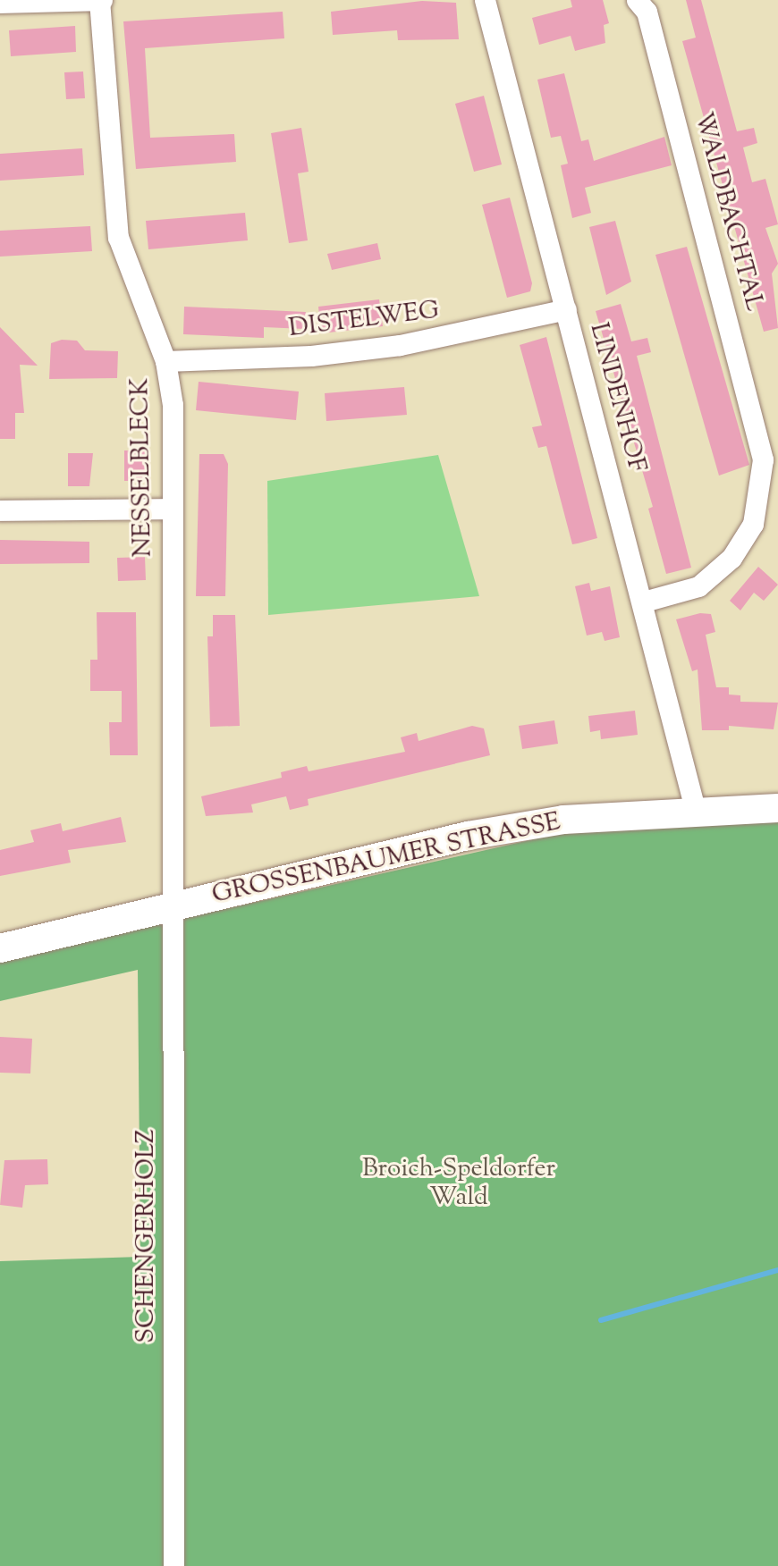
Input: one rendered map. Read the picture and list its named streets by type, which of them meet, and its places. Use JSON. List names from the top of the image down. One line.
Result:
{"streets":{"street":["WALDBACHTAL","DISTELWEG","LINDENHOF","NESSELBLECK","GROSSENBAUMER STRASSE","SCHENGERHOLZ"]},"crossings":[["WALDBACHTAL","LINDENHOF"],["DISTELWEG","LINDENHOF"],["DISTELWEG","NESSELBLECK"],["LINDENHOF","GROSSENBAUMER STRASSE"],["NESSELBLECK","GROSSENBAUMER STRASSE"],["NESSELBLECK","SCHENGERHOLZ"],["GROSSENBAUMER STRASSE","SCHENGERHOLZ"]],"parks":["Broich-Speldorfer Wald"]}
